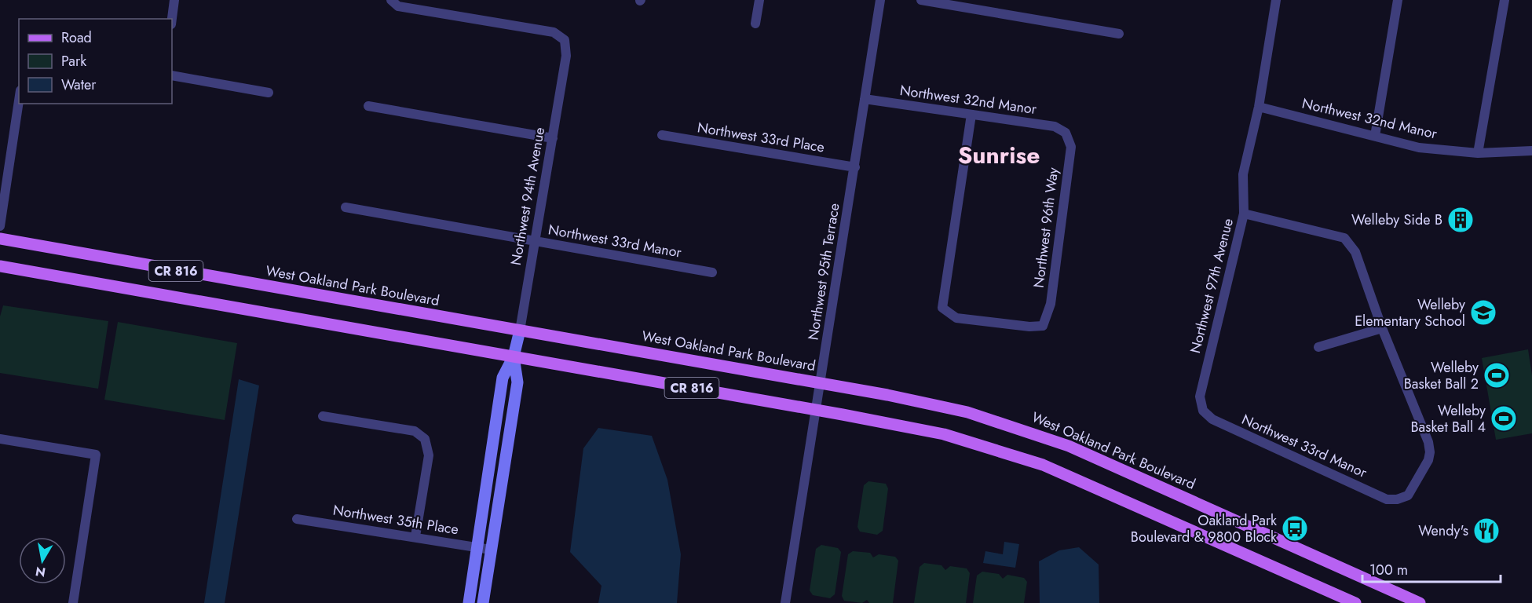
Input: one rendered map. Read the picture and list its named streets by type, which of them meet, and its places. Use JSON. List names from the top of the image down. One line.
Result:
{"streets":{"main road":["CR 816","West Oakland Park Boulevard"],"street":["Northwest 32nd Manor","Northwest 33rd Place","Northwest 94th Avenue","Northwest 96th Way","Northwest 33rd Manor","Northwest 95th Terrace","Northwest 97th Avenue","Northwest 35th Place"]},"crossings":[["Northwest 32nd Manor","Northwest 96th Way"],["Northwest 32nd Manor","Northwest 95th Terrace"],["Northwest 32nd Manor","Northwest 97th Avenue"],["Northwest 33rd Place","Northwest 95th Terrace"],["Northwest 94th Avenue","Northwest 33rd Manor"],["Northwest 94th Avenue","CR 816"],["Northwest 94th Avenue","West Oakland Park Boulevard"],["Northwest 94th Avenue","Northwest 35th Place"],["Northwest 33rd Manor","Northwest 97th Avenue"],["CR 816","Northwest 95th Terrace"],["Northwest 95th Terrace","West Oakland Park Boulevard"]],"districts":["Sunrise"],"places":{"building":["Welleby Side B"],"school or university":["Welleby Elementary School"],"sports":["Welleby Basket Ball 2","Welleby Basket Ball 4"],"bus stop":["Oakland Park Boulevard & 9800 Block"],"restaurant":["Wendy's"]},"legend":["Road","Park","Water"],"scale_bar":"100 m","north":"bottom"}
